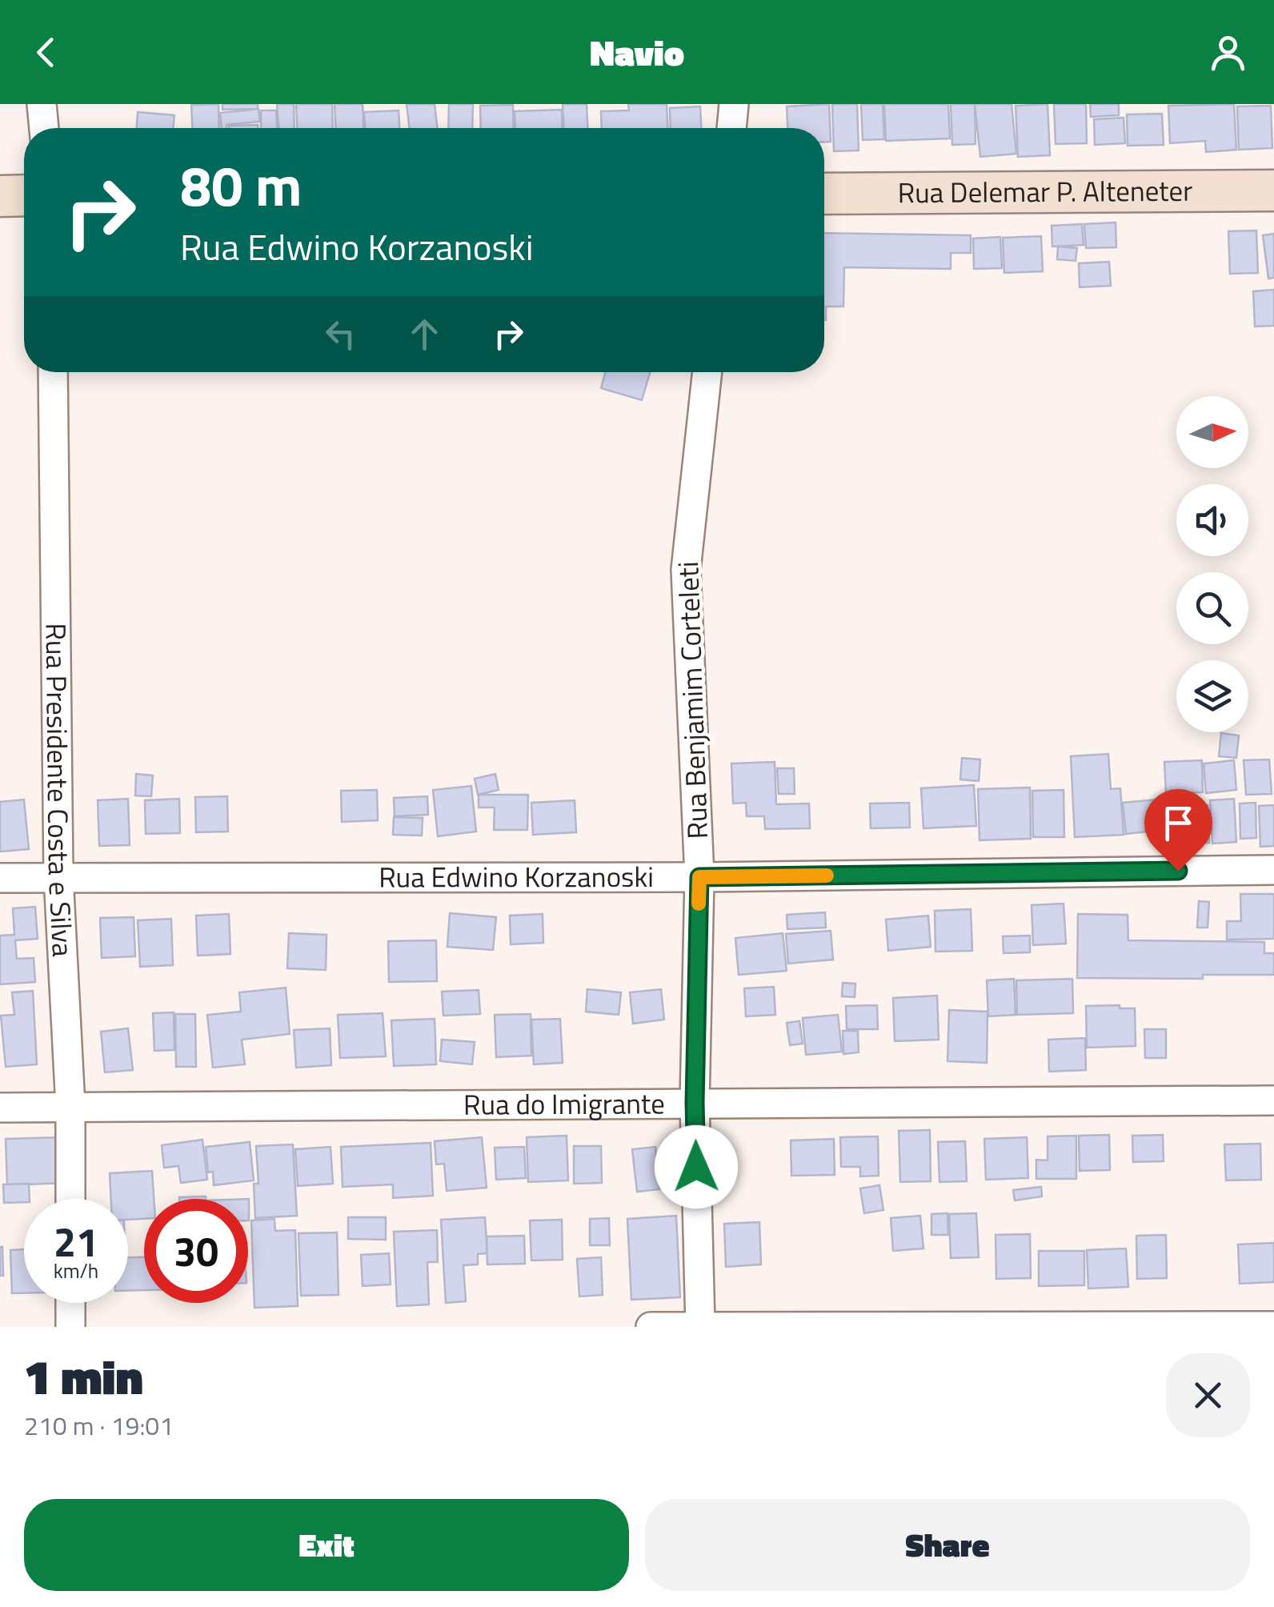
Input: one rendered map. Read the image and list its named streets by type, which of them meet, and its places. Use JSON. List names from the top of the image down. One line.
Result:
{"streets":{"street":["Rua Delemar P. Alteneter","Rua Benjamim Corteleti","Rua Presidente Costa e Silva","Rua Edwino Korzanoski","Rua do Imigrante"]},"crossings":[["Rua Benjamim Corteleti","Rua Edwino Korzanoski"],["Rua Benjamim Corteleti","Rua do Imigrante"],["Rua Presidente Costa e Silva","Rua Edwino Korzanoski"],["Rua Presidente Costa e Silva","Rua do Imigrante"]],"north":"right","page":{"header":"Navio","turn":["80 m","Rua Edwino Korzanoski"],"speed":"21 km/h","limit":"30","heading":["1 min","210 m · 19:01"],"buttons":["Exit","Share"]}}
